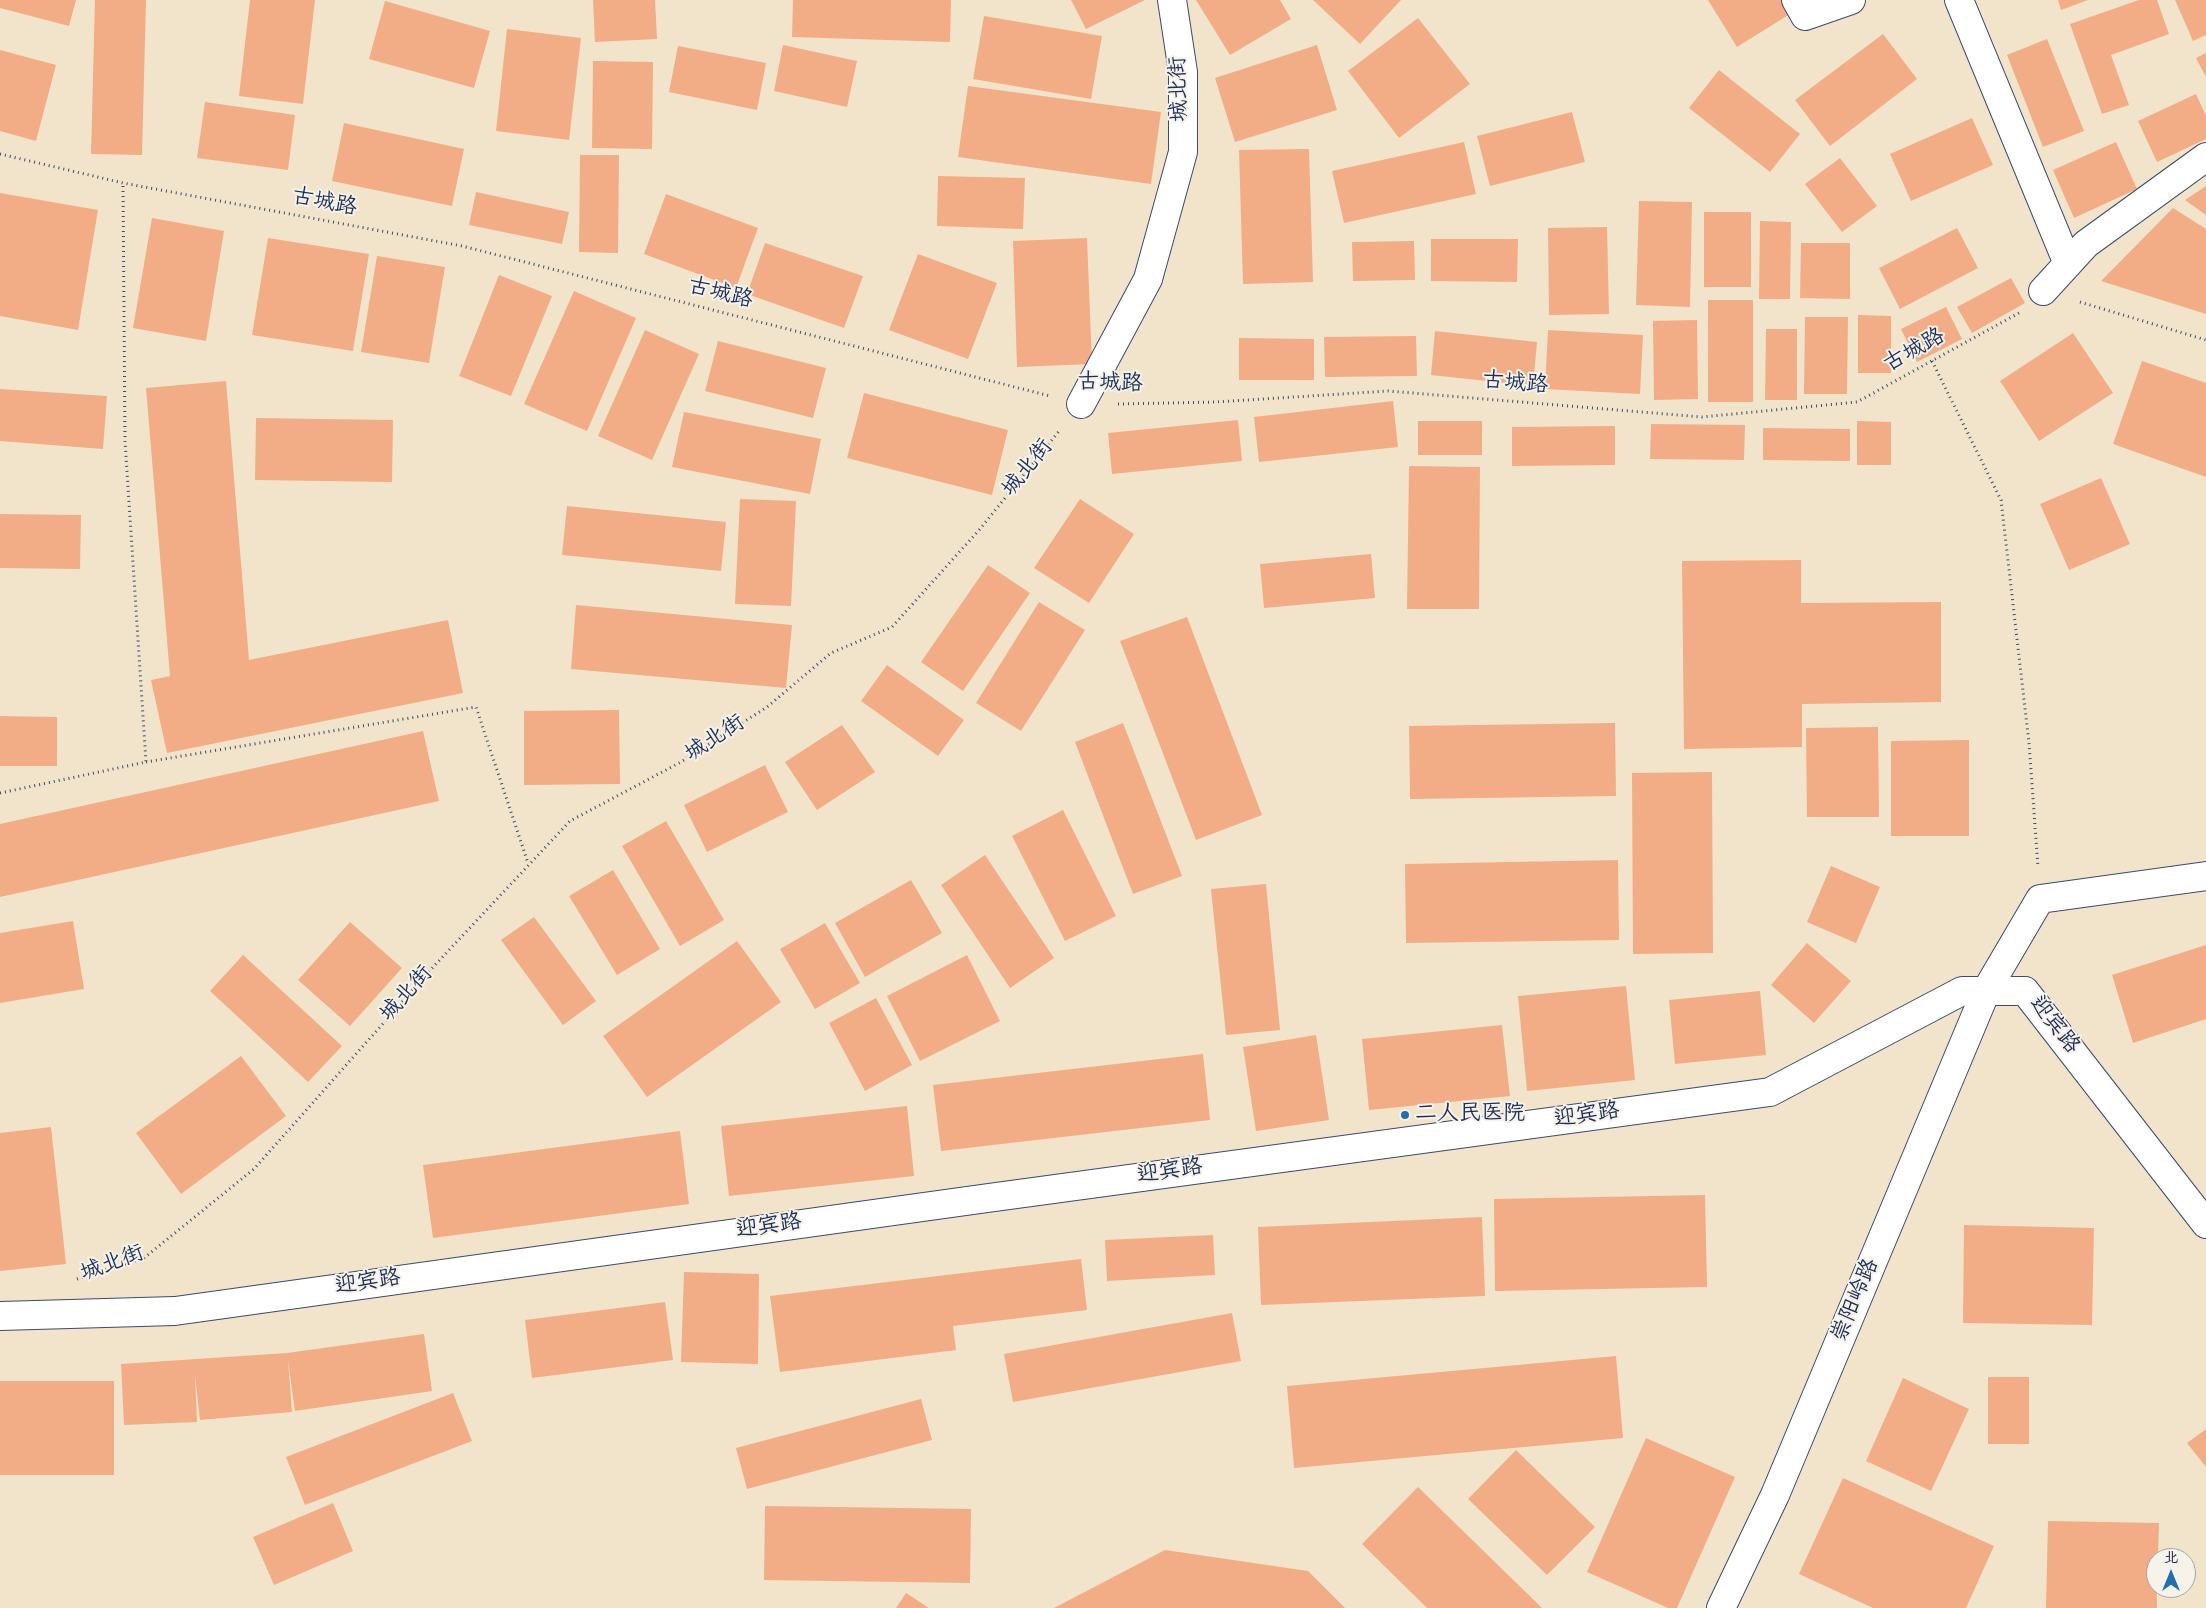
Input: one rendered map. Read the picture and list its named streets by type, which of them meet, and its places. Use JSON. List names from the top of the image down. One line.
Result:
{"streets":{"street":["城北街","迎宾路","崇阳岭路"],"path":["古城路"]},"crossings":[["城北街","古城路"],["迎宾路","崇阳岭路"]],"places":["二人民医院"],"north":"top"}
